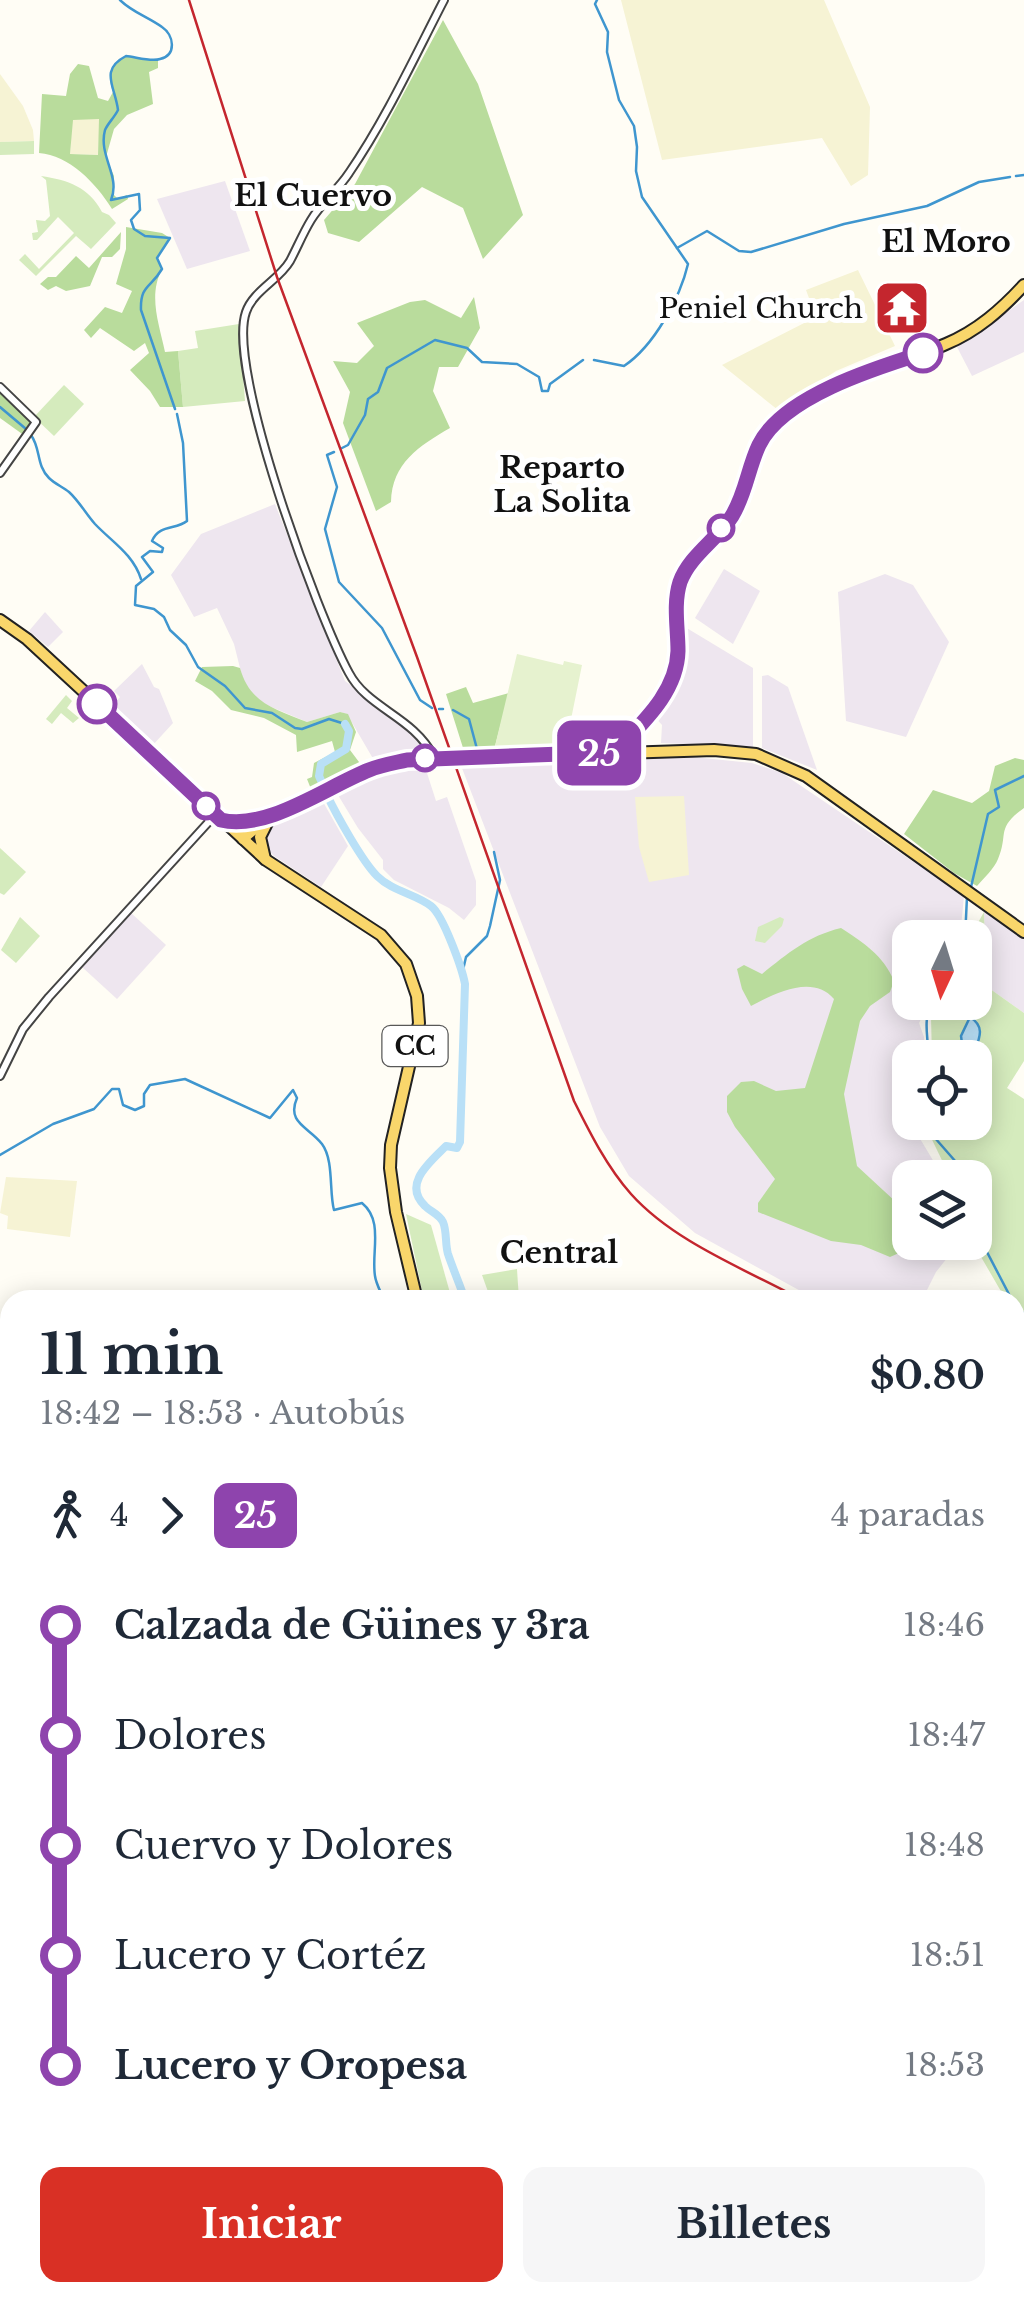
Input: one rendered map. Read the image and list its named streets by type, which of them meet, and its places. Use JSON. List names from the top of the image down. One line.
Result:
{"streets":{"main road":["CC"]},"districts":["El Cuervo","El Moro","Reparto La Solita","Central"],"places":{"temple":["Peniel Church"]},"lines":["bus line 25"],"north":"bottom","page":{"on_map":"25","heading":["11 min","18:42 – 18:53 · Autobús","$0.80"],"legs":["4","25","4 paradas"],"list":[{"name":"Calzada de Güines y 3ra","value":"18:46"},{"name":"Dolores","value":"18:47"},{"name":"Cuervo y Dolores","value":"18:48"},{"name":"Lucero y Cortéz","value":"18:51"},{"name":"Lucero y Oropesa","value":"18:53"}],"buttons":["Iniciar","Billetes"]}}
